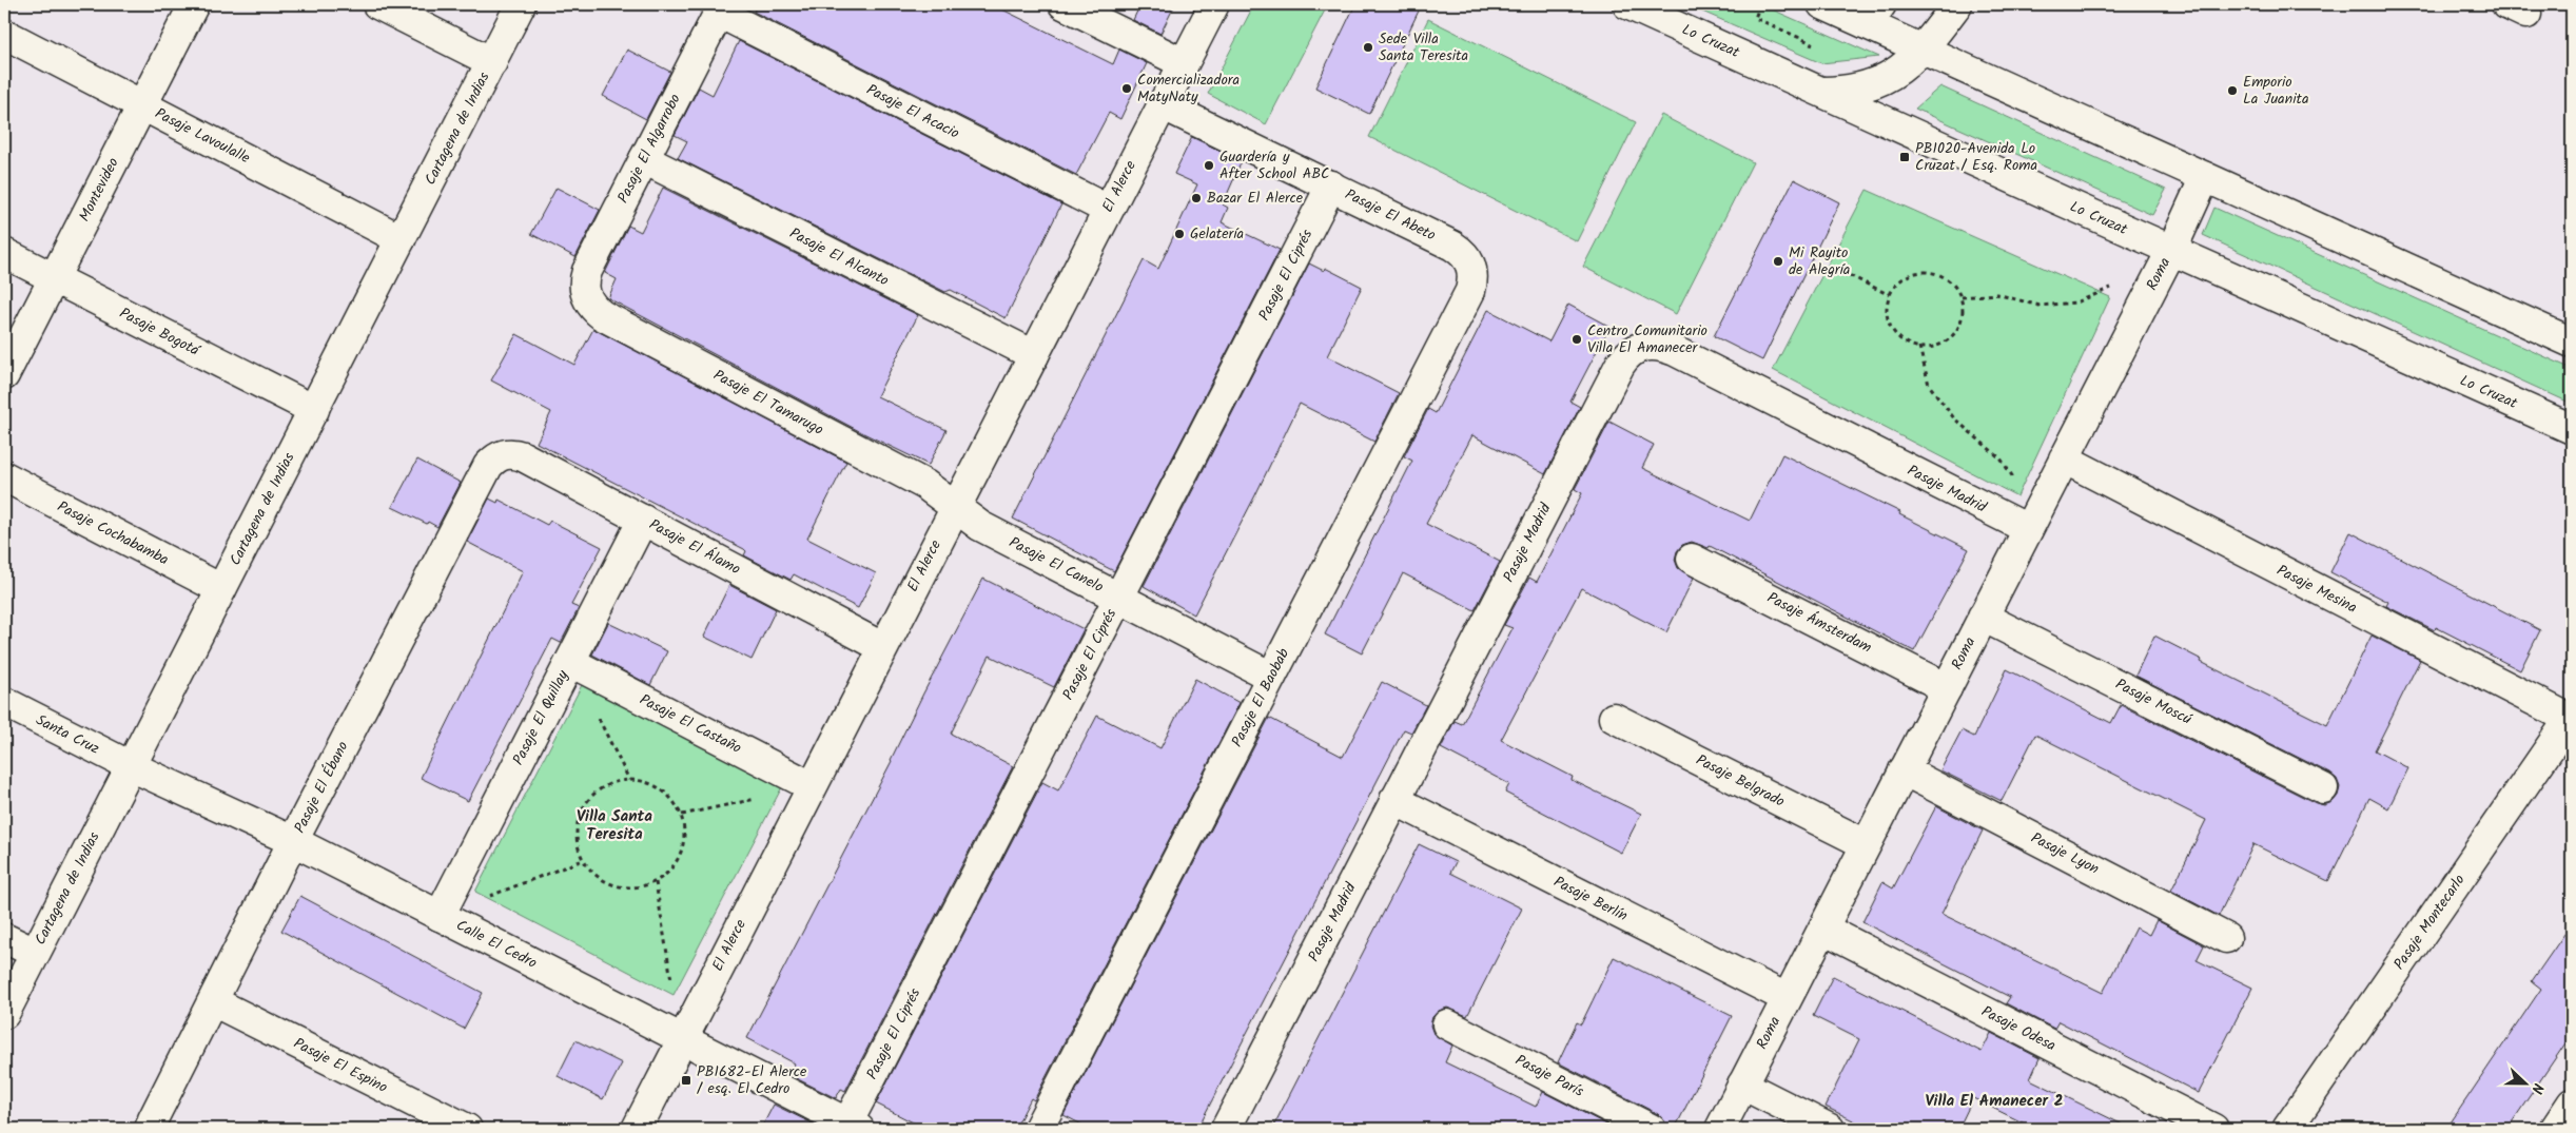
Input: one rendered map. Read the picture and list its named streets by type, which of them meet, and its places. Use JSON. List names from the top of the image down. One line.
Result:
{"streets":{"street":["Lo Cruzat","Pasaje El Acacio","Cartagena de Indias","Pasaje Lavoulalle","Pasaje El Algarrobo","El Alerce","Montevideo","Pasaje El Abeto","Pasaje El Alcanto","Roma","Pasaje El Ciprés","Pasaje Bogotá","Pasaje El Tamarugo","Pasaje Madrid","Pasaje Cochabamba","Pasaje El Álamo","Pasaje El Canelo","Pasaje Mesina","Pasaje Ámsterdam","Pasaje El Baobab","Pasaje Moscú","Pasaje El Quillay","Pasaje El Castaño","Santa Cruz","Pasaje Belgrado","Pasaje El Ébano","Pasaje Lyon","Pasaje Berlín","Pasaje Montecarlo","Calle El Cedro","Pasaje Odesa","Pasaje El Espino","Pasaje París"]},"crossings":[["Lo Cruzat","Roma"],["Pasaje El Acacio","Pasaje El Algarrobo"],["Pasaje El Acacio","El Alerce"],["Cartagena de Indias","Pasaje Lavoulalle"],["Cartagena de Indias","Pasaje Bogotá"],["Cartagena de Indias","Pasaje Cochabamba"],["Cartagena de Indias","Santa Cruz"],["Cartagena de Indias","Calle El Cedro"],["Pasaje Lavoulalle","Montevideo"],["Pasaje El Algarrobo","Pasaje El Alcanto"],["Pasaje El Algarrobo","Pasaje El Tamarugo"],["El Alerce","Pasaje El Abeto"],["El Alerce","Pasaje El Alcanto"],["El Alerce","Pasaje El Tamarugo"],["El Alerce","Pasaje El Álamo"],["El Alerce","Pasaje El Canelo"],["El Alerce","Pasaje El Castaño"],["El Alerce","Calle El Cedro"],["Montevideo","Pasaje Bogotá"],["Pasaje El Abeto","Pasaje El Ciprés"],["Pasaje El Abeto","Pasaje El Baobab"],["Roma","Pasaje Madrid"],["Roma","Pasaje Mesina"],["Roma","Pasaje Ámsterdam"],["Roma","Pasaje Moscú"],["Roma","Pasaje Belgrado"],["Roma","Pasaje Lyon"],["Roma","Pasaje Berlín"],["Roma","Pasaje Odesa"],["Pasaje El Ciprés","Pasaje El Canelo"],["Pasaje El Ciprés","Calle El Cedro"],["Pasaje El Tamarugo","Pasaje El Canelo"],["Pasaje Madrid","Pasaje Berlín"],["Pasaje El Álamo","Pasaje El Quillay"],["Pasaje El Álamo","Pasaje El Ébano"],["Pasaje El Canelo","Pasaje El Baobab"],["Pasaje Mesina","Pasaje Montecarlo"],["Pasaje El Quillay","Pasaje El Castaño"],["Pasaje El Quillay","Calle El Cedro"],["Santa Cruz","Calle El Cedro"],["Pasaje El Ébano","Calle El Cedro"],["Pasaje El Ébano","Pasaje El Espino"]],"districts":["Villa Santa Teresita","Villa El Amanecer 2"],"places":{"other":["Sede Villa Santa Teresita","Comercializadora MatyNaty","Emporio La Juanita","Guardería y After School ABC","Bazar El Alerce","Gelatería","Mi Rayito de Alegría","Centro Comunitario Villa El Amanecer"],"transit":["PB1020-Avenida Lo Cruzat / Esq. Roma","PB1682-El Alerce / esq. El Cedro"]},"north":"right"}
